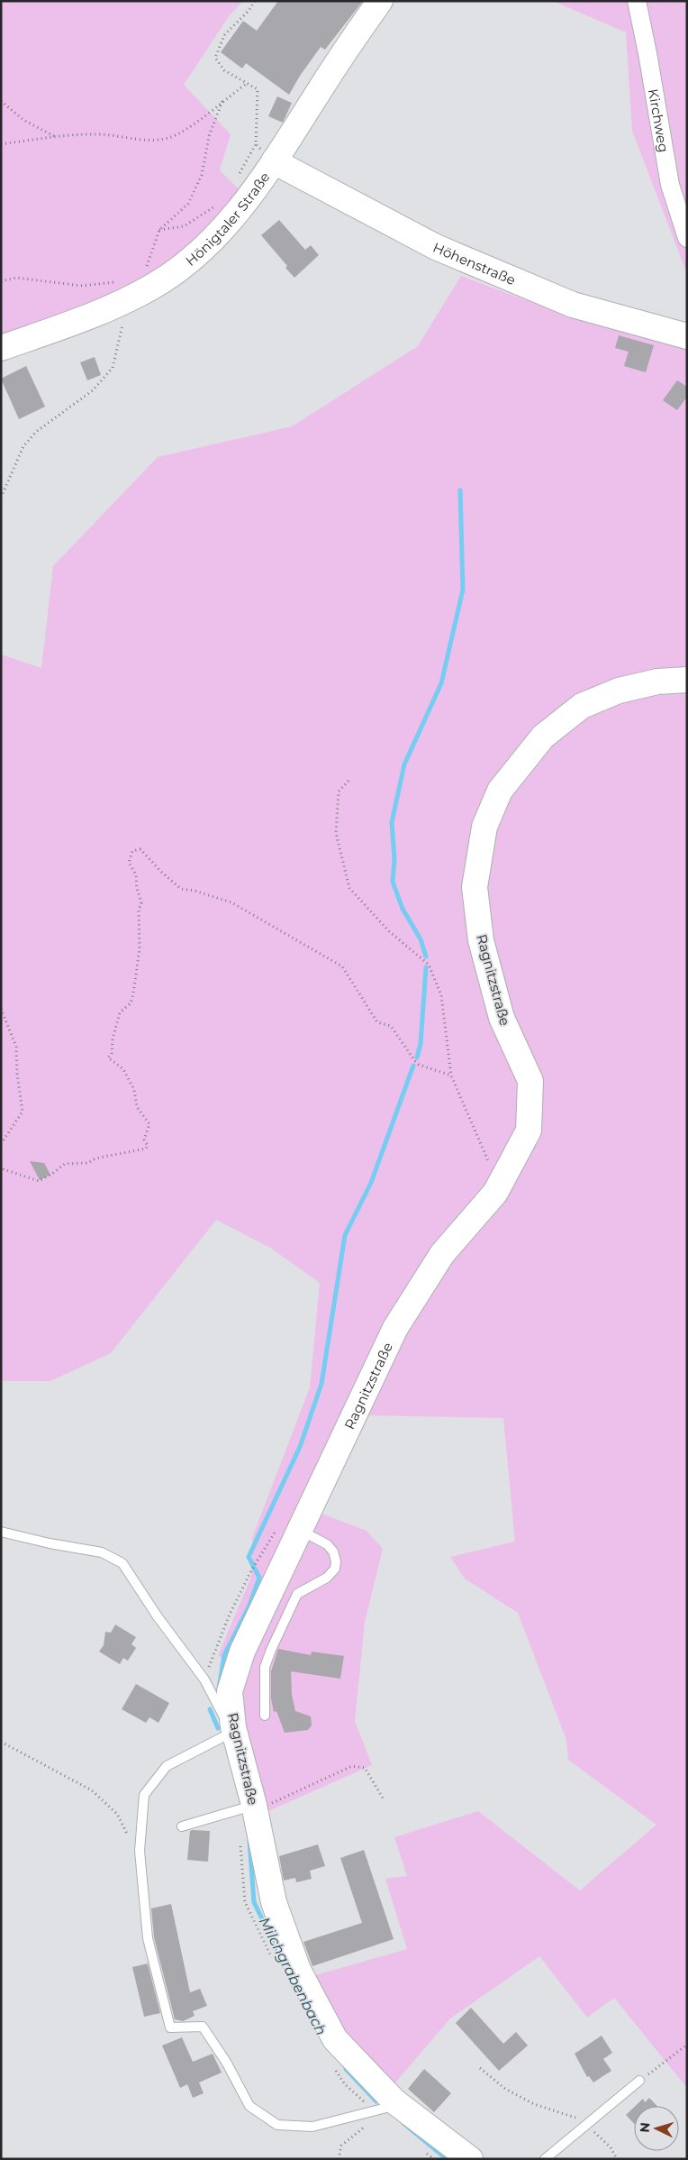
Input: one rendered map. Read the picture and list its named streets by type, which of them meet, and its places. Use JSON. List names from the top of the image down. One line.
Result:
{"streets":{"main road":["Hönigtaler Straße","Höhenstraße","Ragnitzstraße"],"street":["Kirchweg"]},"crossings":[["Hönigtaler Straße","Höhenstraße"]],"water":["Milchgrabenbach"],"north":"left"}
